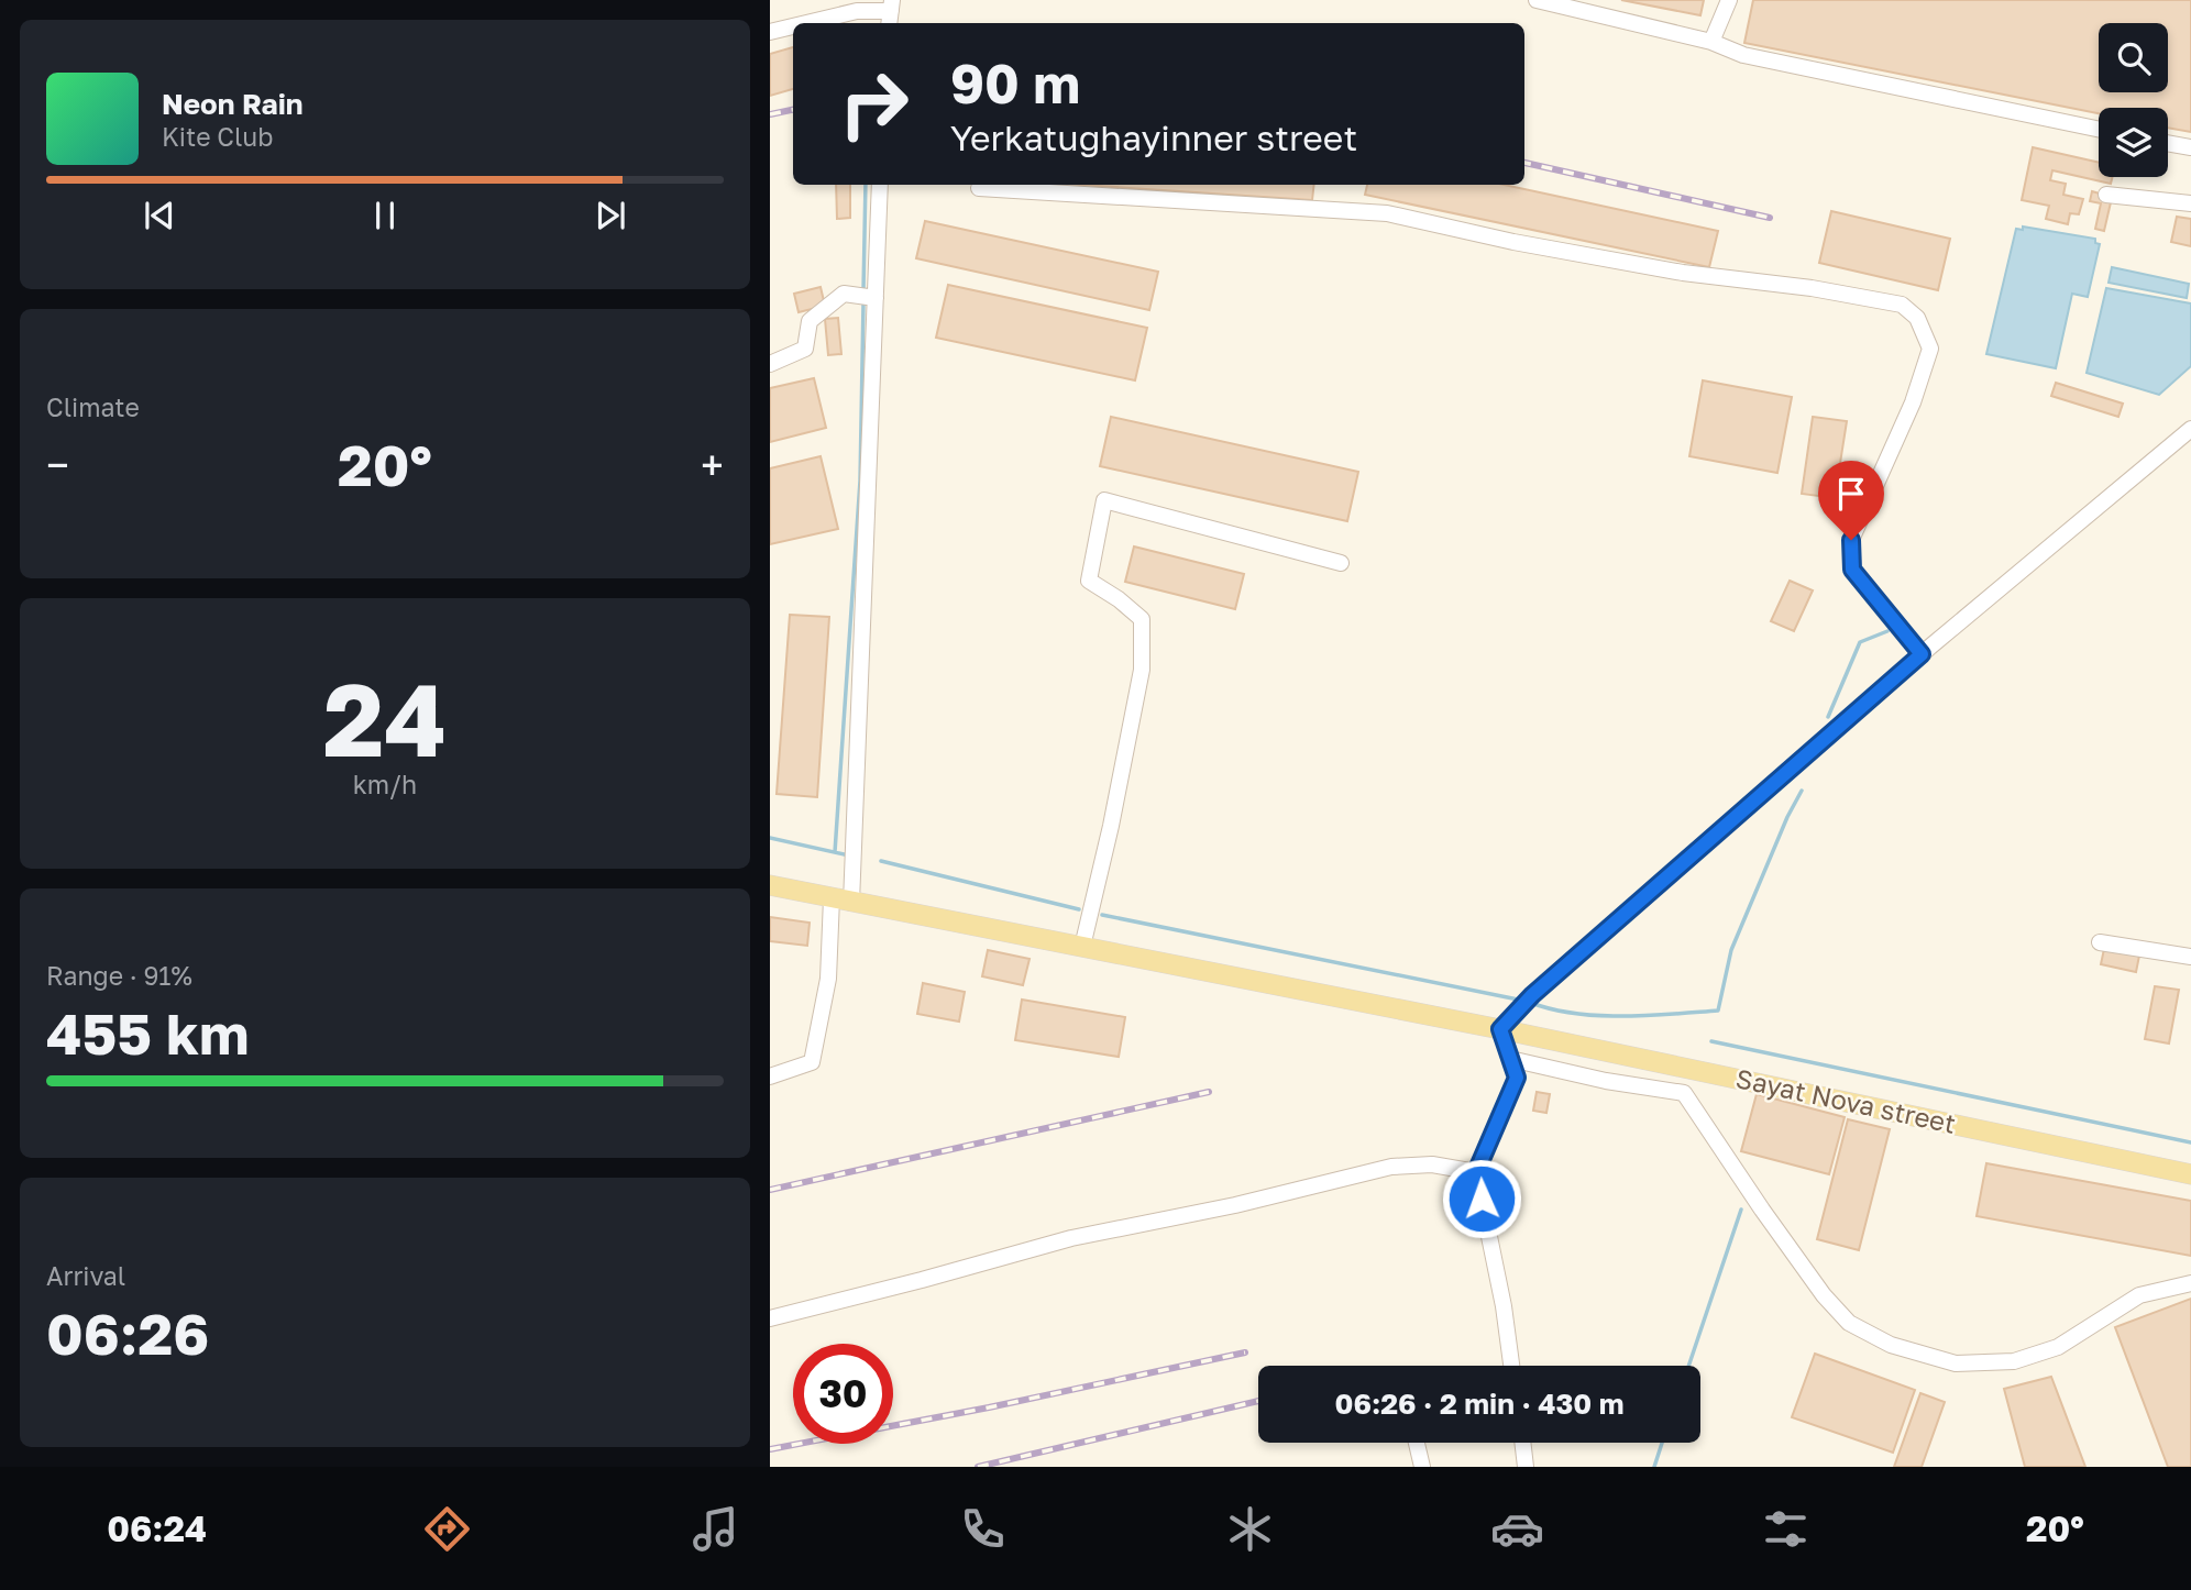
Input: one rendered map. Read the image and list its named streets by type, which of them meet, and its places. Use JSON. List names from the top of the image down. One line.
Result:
{"streets":{"main road":["Sayat Nova street"]},"page":{"turn":["90 m","Yerkatughayinner street"],"song":["Neon Rain","Kite Club"],"tile":["Climate",["24","km/h"],["Range · 91%","455 km"],["Arrival","06:26"]],"heat":["−","20°","+"],"limit":"30","trip":"06:26 · 2 min · 430 m","tabs":["06:24","20°"]}}
